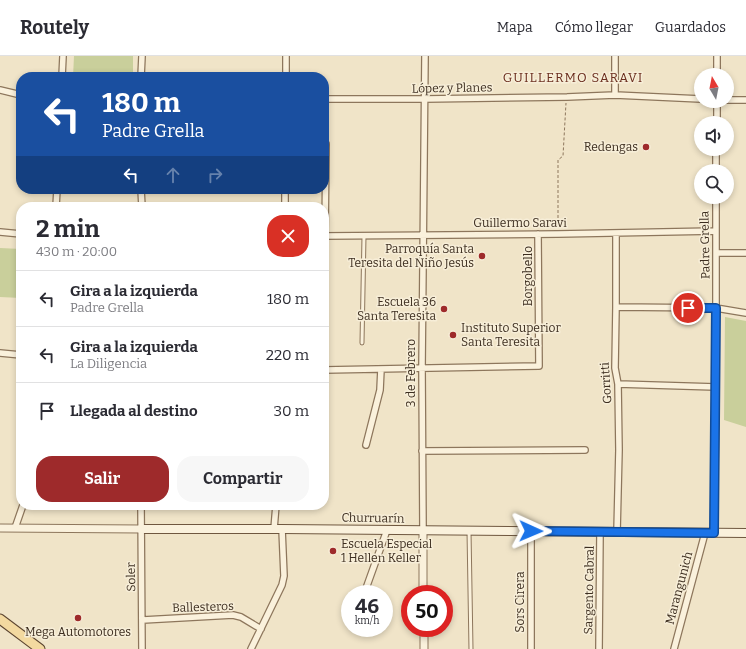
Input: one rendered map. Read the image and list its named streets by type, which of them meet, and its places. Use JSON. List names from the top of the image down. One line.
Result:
{"streets":{"main road":["Churruarín"],"street":["López y Planes","Guillermo Saravi","Padre Grella","Borgobello","3 de Febrero","Gorritti","Soler","Marangunich","Sargento Cabral","Sors Cirera","Ballesteros"]},"crossings":[["López y Planes","3 de Febrero"],["Guillermo Saravi","Padre Grella"],["Guillermo Saravi","Borgobello"],["Guillermo Saravi","3 de Febrero"],["Guillermo Saravi","Gorritti"],["Padre Grella","Churruarín"],["Borgobello","3 de Febrero"],["3 de Febrero","Churruarín"],["Gorritti","Churruarín"],["Churruarín","Soler"],["Churruarín","Marangunich"],["Churruarín","Sargento Cabral"],["Churruarín","Sors Cirera"],["Soler","Ballesteros"]],"districts":["GUILLERMO SARAVI"],"places":["Redengas","Parroquía Santa Teresita del Niño Jesús","Escuela 36 Santa Teresita","Instituto Superior Santa Teresita","Escuela Especial 1 Hellen Keller","Mega Automotores"],"north":"top","page":{"header":"Routely","nav":["Mapa","Cómo llegar","Guardados"],"turn":["180 m","Padre Grella"],"heading":["2 min","430 m · 20:00"],"list":[{"name":"Gira a la izquierda","note":"Padre Grella","value":"180 m"},{"name":"Gira a la izquierda","note":"La Diligencia","value":"220 m"},{"name":"Llegada al destino","value":"30 m"}],"buttons":["Salir","Compartir"],"speed":"46 km/h","limit":"50"}}
